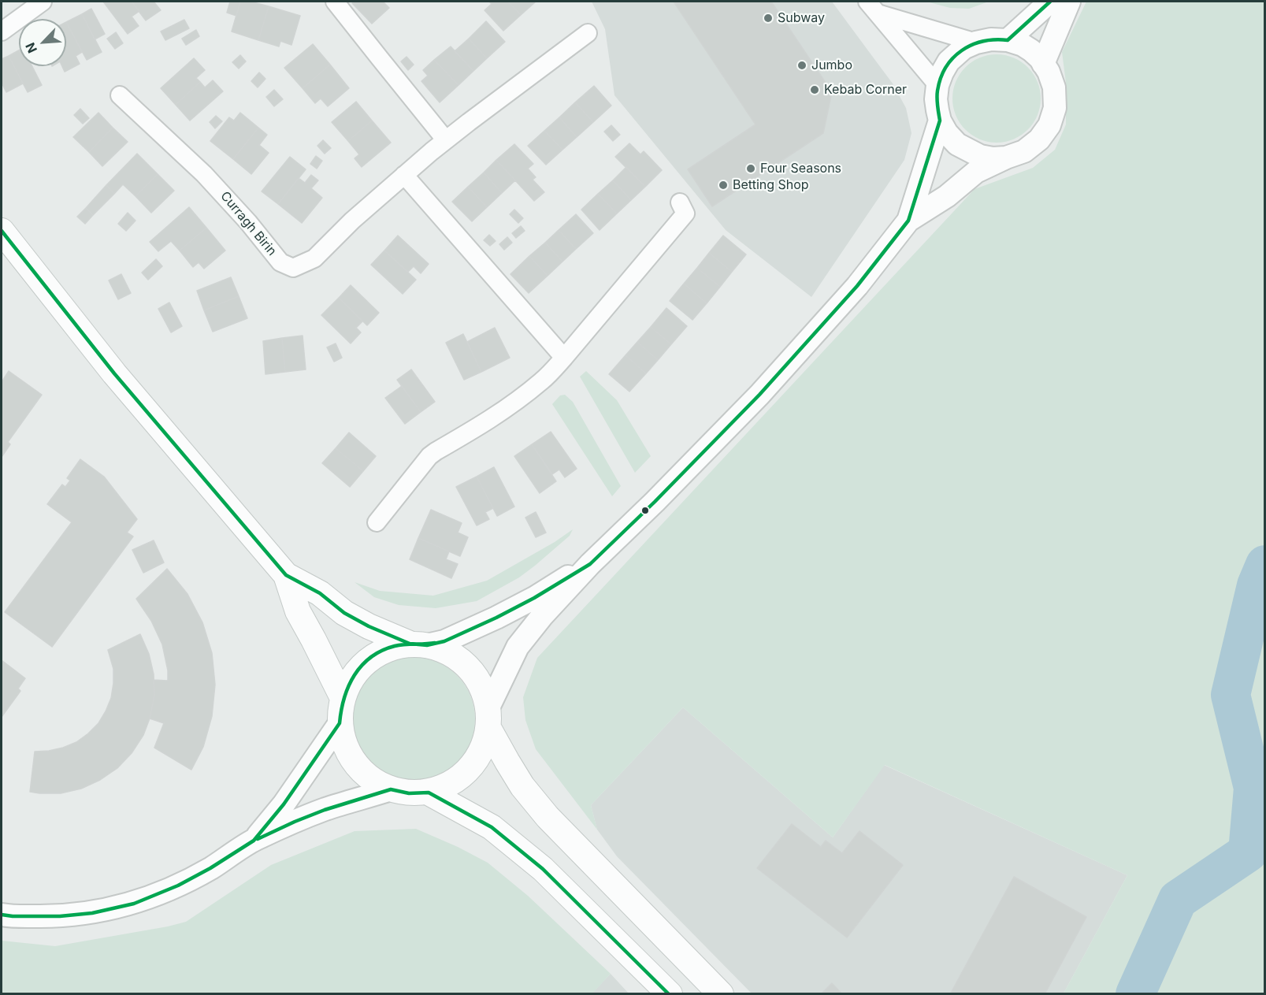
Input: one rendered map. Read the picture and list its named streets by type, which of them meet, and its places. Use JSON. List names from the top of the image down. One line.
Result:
{"streets":{"street":["Curragh Birin"]},"places":["Subway","Jumbo","Kebab Corner","Four Seasons","Betting Shop"],"north":"bottom left"}
